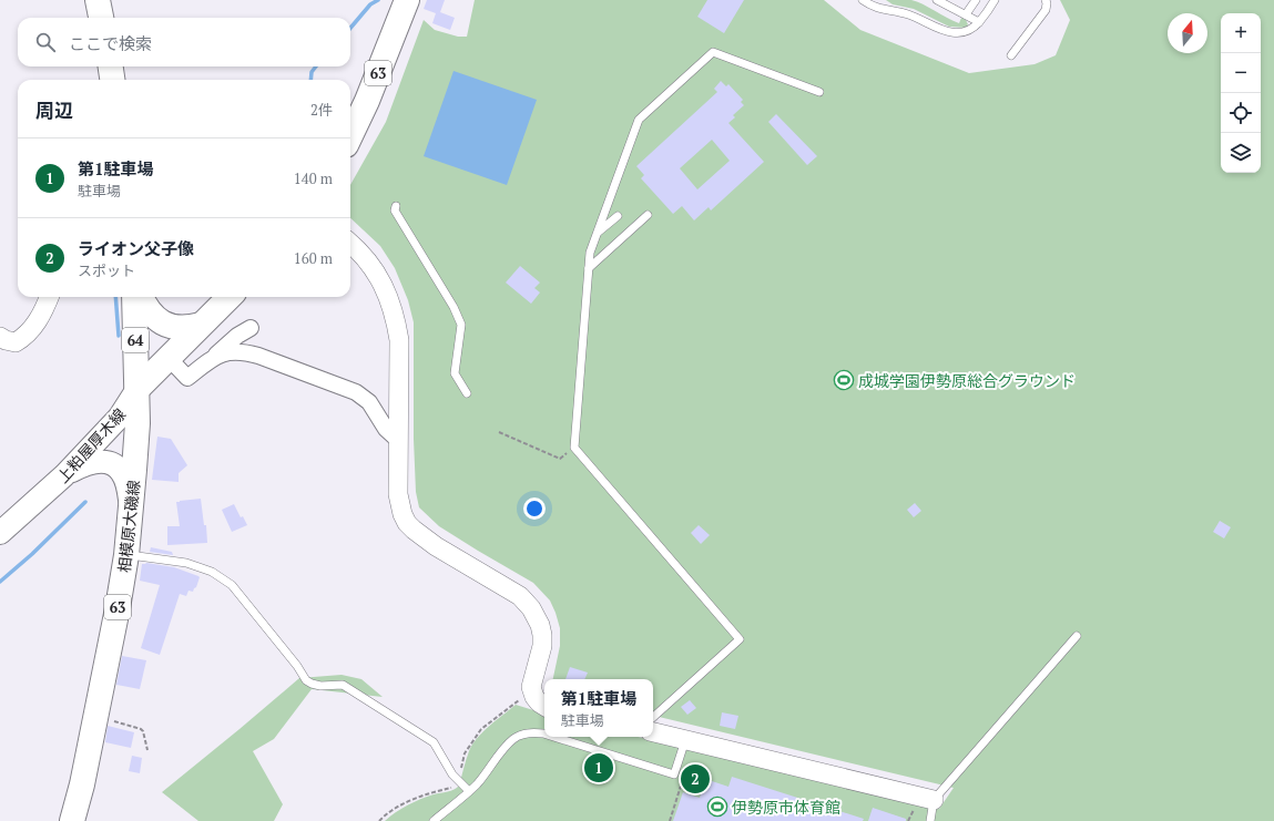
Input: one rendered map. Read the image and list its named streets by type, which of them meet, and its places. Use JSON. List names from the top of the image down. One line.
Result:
{"streets":{"main road":["63","64","上粕屋厚木線","相模原大磯線"]},"crossings":[["64","上粕屋厚木線"],["64","相模原大磯線"],["上粕屋厚木線","相模原大磯線"]],"places":{"sports":["成城学園伊勢原総合グラウンド","伊勢原市体育館"]},"north":"top","page":{"map_buttons":["+","−"],"search":"ここで検索","heading":["周辺","2件"],"list":[{"mark":"1","name":"第1駐車場","note":"駐車場","value":"140 m"},{"mark":"2","name":"ライオン父子像","note":"スポット","value":"160 m"}],"popup":["第1駐車場","駐車場"],"pins":["1","2"]}}
